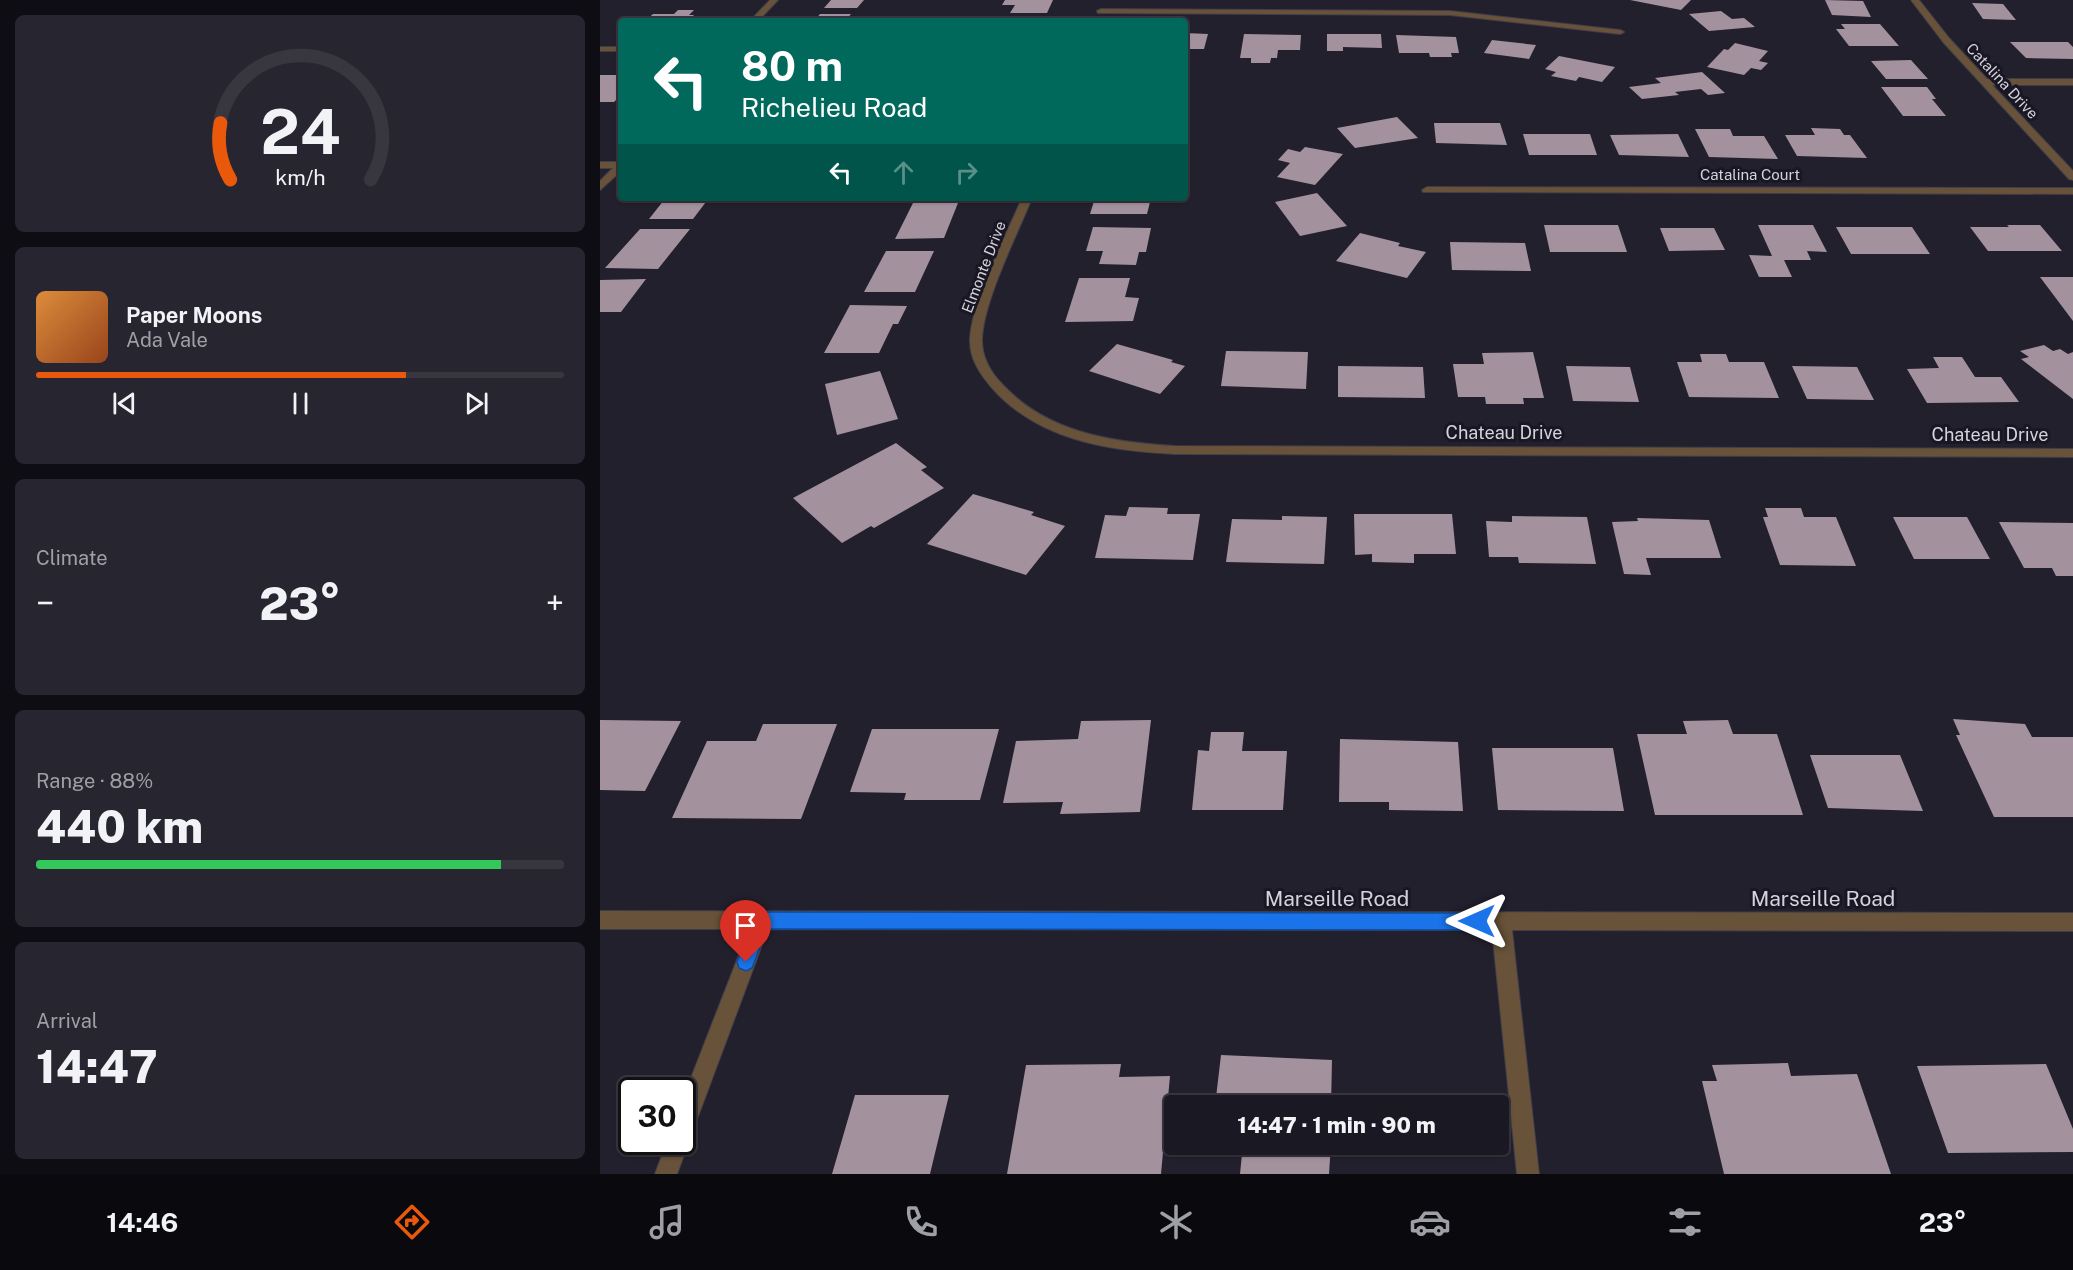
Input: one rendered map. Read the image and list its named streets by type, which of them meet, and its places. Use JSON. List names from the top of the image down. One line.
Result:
{"streets":{"street":["Catalina Drive","Catalina Court","Elmonte Drive","Chateau Drive","Marseille Road"]},"crossings":[["Elmonte Drive","Chateau Drive"]],"page":{"turn":["80 m","Richelieu Road"],"song":["Paper Moons","Ada Vale"],"tile":["Climate",["Range · 88%","440 km"],["Arrival","14:47"]],"heat":["−","23°","+"],"limit":"30","trip":"14:47 · 1 min · 90 m","tabs":["14:46","23°"],"gauge":["24","km/h"]}}
